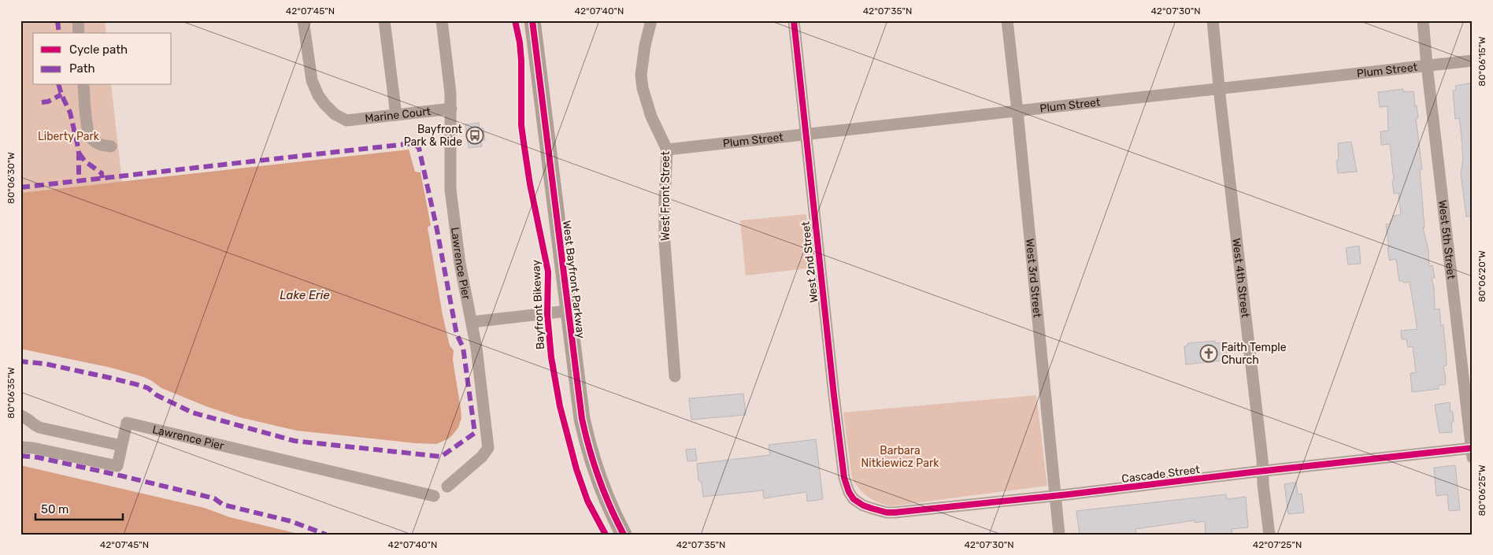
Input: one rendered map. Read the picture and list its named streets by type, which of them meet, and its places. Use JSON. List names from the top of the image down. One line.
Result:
{"streets":{"highway":["West Bayfront Parkway"],"street":["Plum Street","Marine Court","West Front Street","West 5th Street","West 2nd Street","Lawrence Pier","West 3rd Street","West 4th Street","Cascade Street"],"cycle path":["Bayfront Bikeway"]},"crossings":[["Plum Street","West Front Street"],["Plum Street","West 5th Street"],["Plum Street","West 2nd Street"],["Plum Street","West 3rd Street"],["Plum Street","West 4th Street"],["Marine Court","Lawrence Pier"],["West 5th Street","Cascade Street"],["West 2nd Street","Cascade Street"],["West 3rd Street","Cascade Street"],["West 4th Street","Cascade Street"]],"water":["Lake Erie"],"parks":["Liberty Park","Barbara Nitkiewicz Park"],"places":{"bus stop":["Bayfront Park & Ride"],"church":["Faith Temple Church"]},"legend":["Cycle path","Path"],"scale_bar":"50 m","coordinates":["42°07'45\"N","42°07'40\"N","42°07'35\"N","42°07'30\"N","80°06'15\"W","80°06'30\"W","80°06'20\"W","80°06'35\"W","80°06'25\"W","42°07'25\"N"]}
